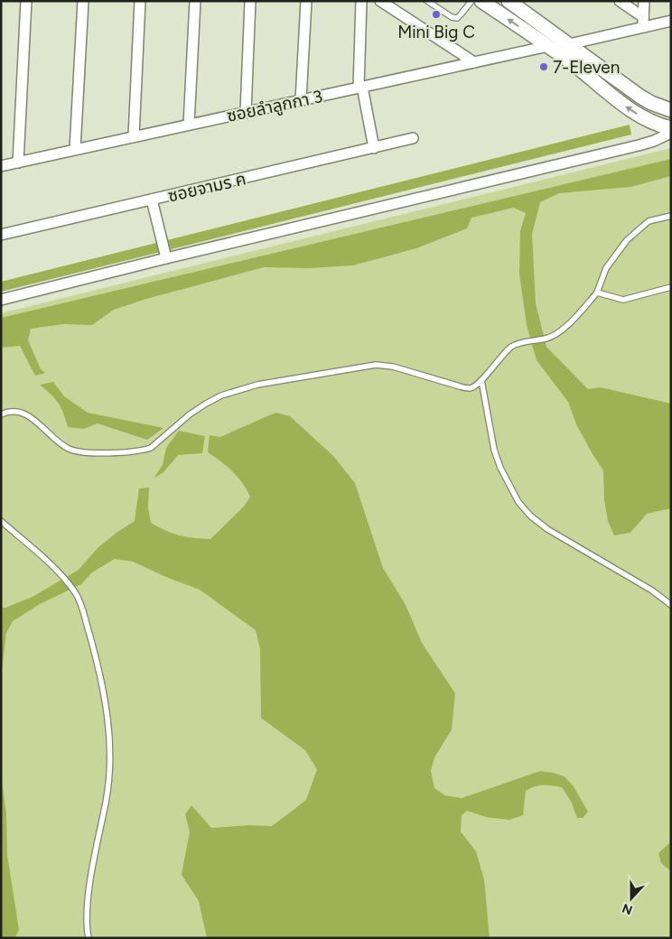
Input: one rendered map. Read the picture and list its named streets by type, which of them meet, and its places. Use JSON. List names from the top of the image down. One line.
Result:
{"streets":{"street":["ซอยลำลูกกา 3","ซอยจามร ค"]},"places":["Mini Big C","7-Eleven"],"north":"bottom"}
